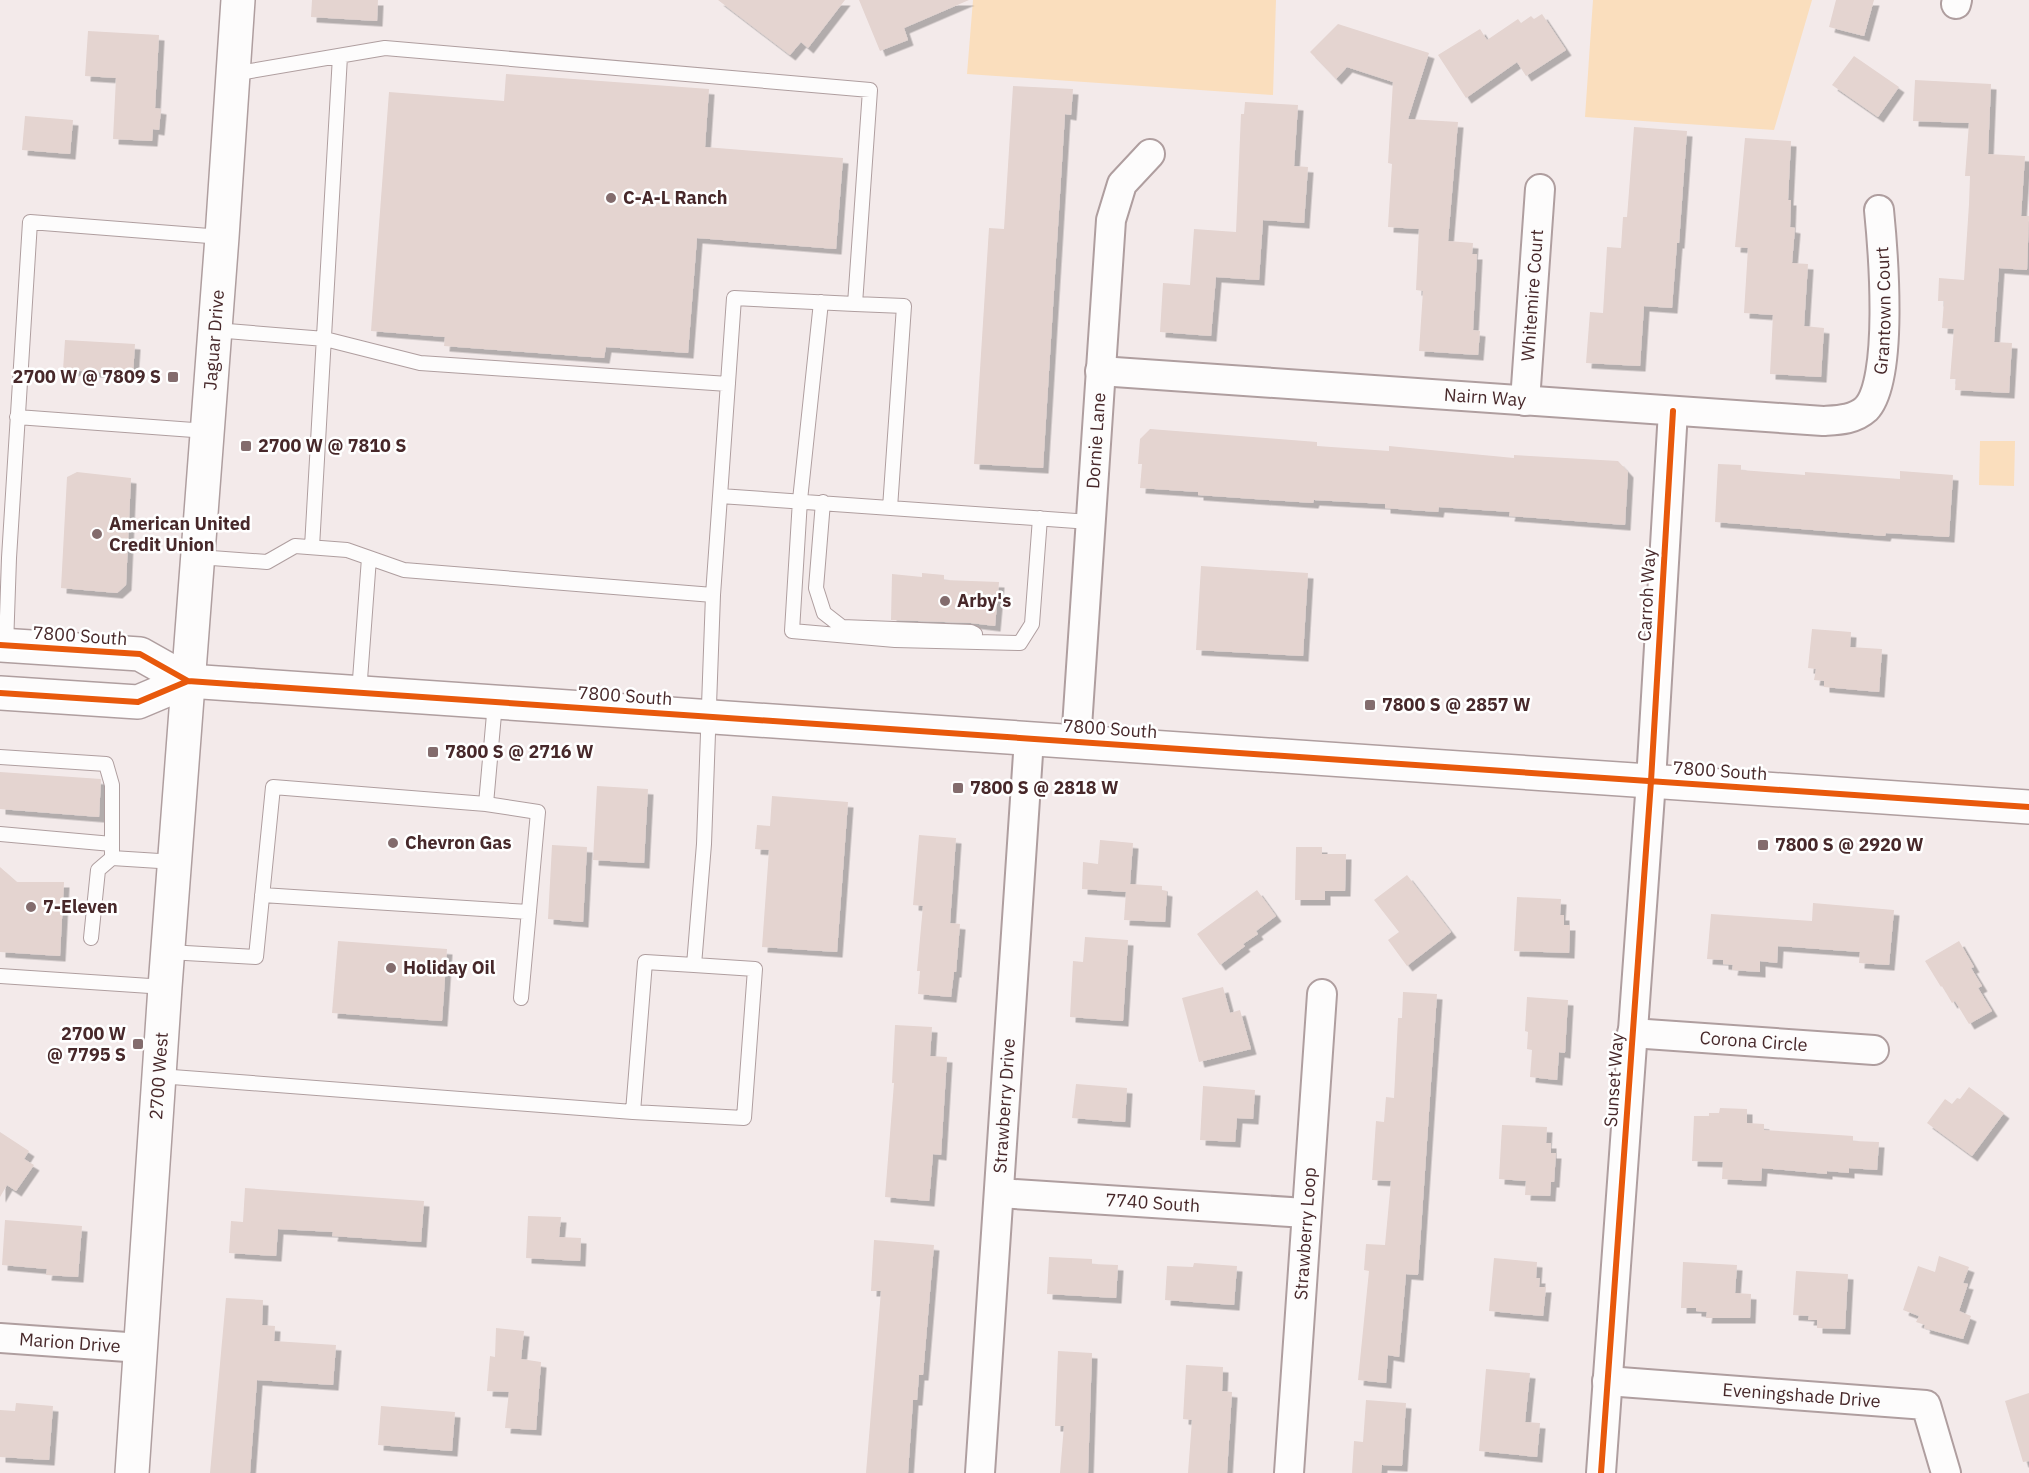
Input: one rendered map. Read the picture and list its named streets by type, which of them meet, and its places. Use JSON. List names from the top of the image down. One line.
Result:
{"streets":{"main road":["Jaguar Drive","7800 South","2700 West"],"street":["Whitemire Court","Grantown Court","Nairn Way","Dornie Lane","Carroh Way","Corona Circle","Sunset Way","Strawberry Drive","7740 South","Strawberry Loop","Marion Drive","Eveningshade Drive"]},"crossings":[["Whitemire Court","Nairn Way"],["Grantown Court","Nairn Way"],["Jaguar Drive","7800 South"],["Jaguar Drive","2700 West"],["Nairn Way","Dornie Lane"],["Nairn Way","Carroh Way"],["Dornie Lane","7800 South"],["Carroh Way","7800 South"],["Carroh Way","Sunset Way"],["7800 South","2700 West"],["7800 South","Sunset Way"],["7800 South","Strawberry Drive"],["Corona Circle","Sunset Way"],["2700 West","Marion Drive"],["Sunset Way","Eveningshade Drive"],["Strawberry Drive","7740 South"],["7740 South","Strawberry Loop"]],"places":{"other":["C-A-L Ranch","American United Credit Union","Arby's","Chevron Gas","7-Eleven","Holiday Oil"],"transit":["2700 W @ 7809 S","2700 W @ 7810 S","7800 S @ 2857 W","7800 S @ 2716 W","7800 S @ 2818 W","7800 S @ 2920 W","2700 W @ 7795 S"]}}
